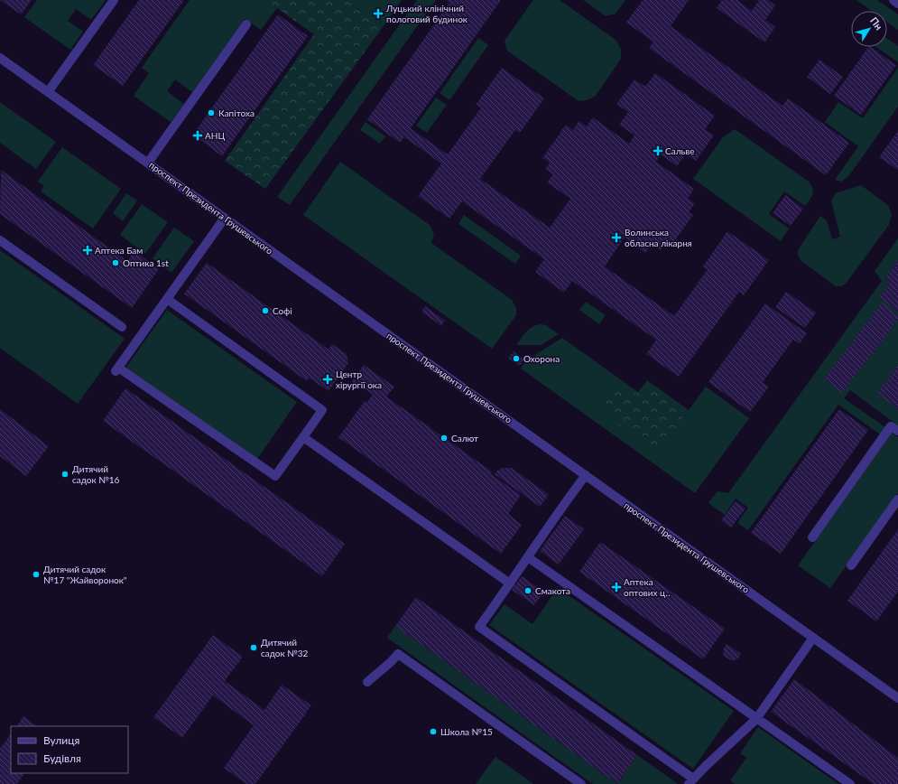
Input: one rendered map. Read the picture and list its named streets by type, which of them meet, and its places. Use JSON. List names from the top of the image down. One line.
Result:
{"streets":{"street":["проспект Президента Грушевського"]},"places":{"health":["Луцький клінічний пологовий будинок","АНЦ","Сальве","Волинська обласна лікарня","Аптека Бам","Центр хірургії ока","Аптека оптових ц‥"],"other":["Капітоха","Оптика 1st","Софі","Охорона","Салют","Дитячий садок №16","Дитячий садок №17 \"Жайворонок\"","Смакота","Дитячий садок №32","Школа №15"]},"legend":["Вулиця","Будівля"],"north":"top right"}
